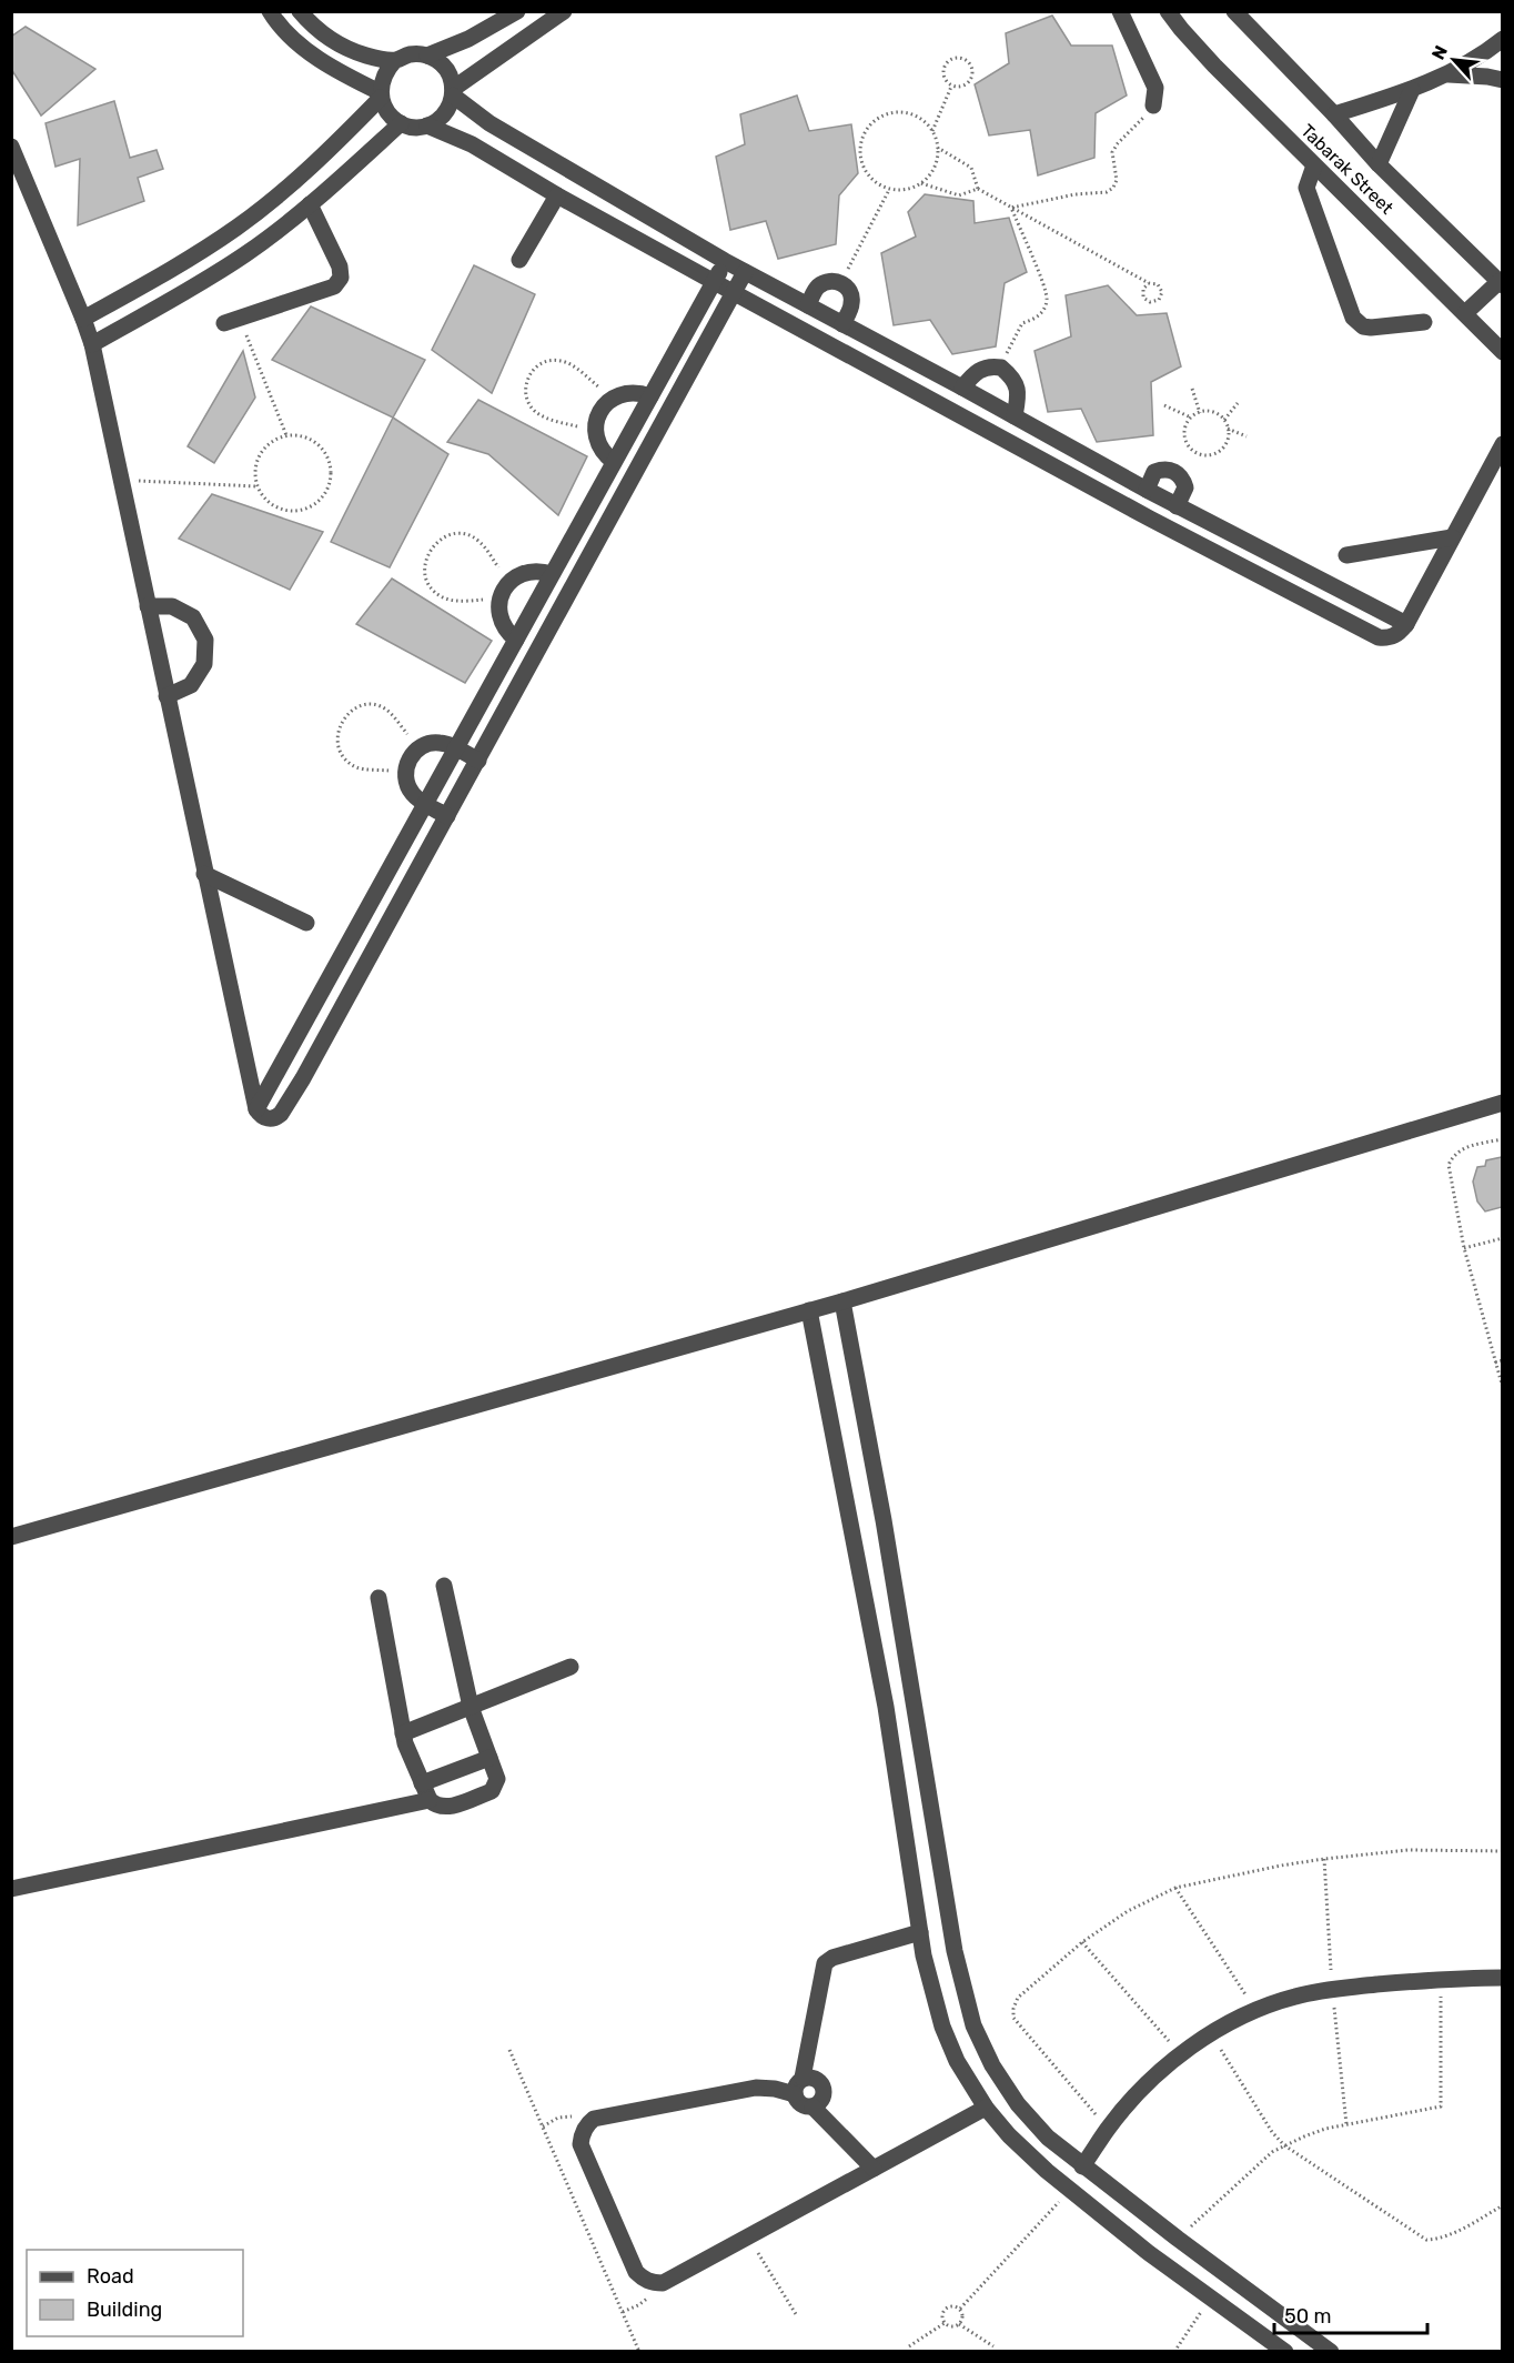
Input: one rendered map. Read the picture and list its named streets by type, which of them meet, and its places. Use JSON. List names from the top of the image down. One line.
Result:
{"streets":{"street":["Tabarak Street"]},"legend":["Road","Building"],"scale_bar":"50 m","north":"top left"}
